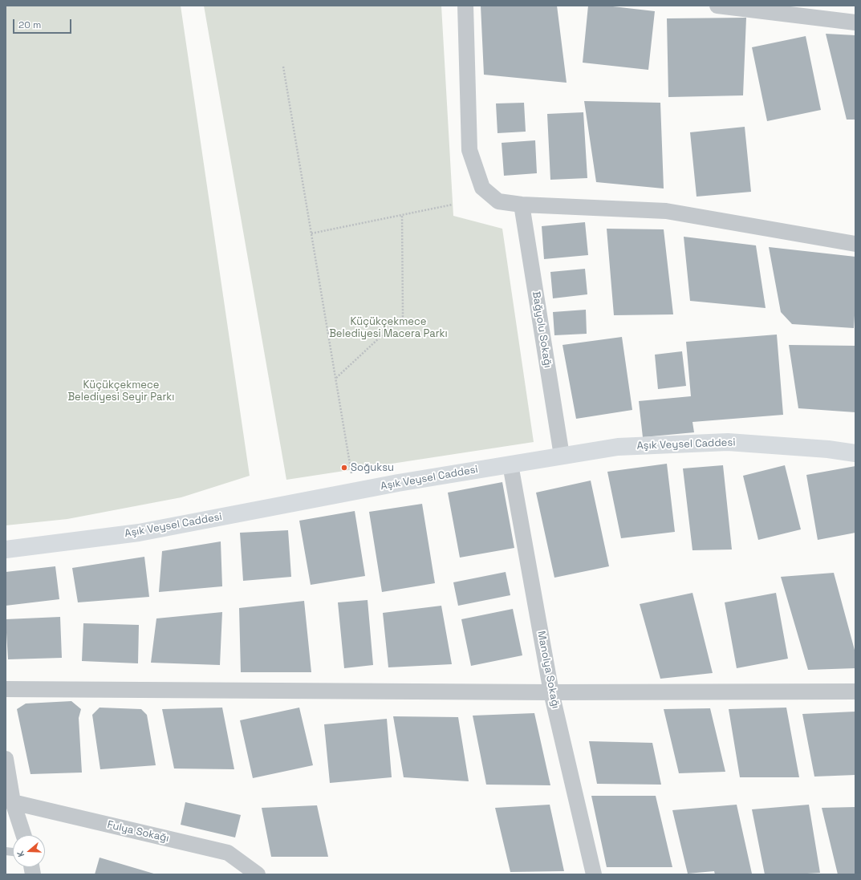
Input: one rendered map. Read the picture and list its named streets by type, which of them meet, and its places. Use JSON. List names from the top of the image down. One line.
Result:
{"streets":{"main road":["Aşık Veysel Caddesi"],"street":["Bağyolu Sokağı","Manolya Sokağı","Fulya Sokağı"]},"crossings":[["Bağyolu Sokağı","Aşık Veysel Caddesi"],["Aşık Veysel Caddesi","Manolya Sokağı"]],"parks":["Küçükçekmece Belediyesi Macera Parkı","Küçükçekmece Belediyesi Seyir Parkı"],"places":["Soğuksu"],"scale_bar":"20 m","north":"left"}
